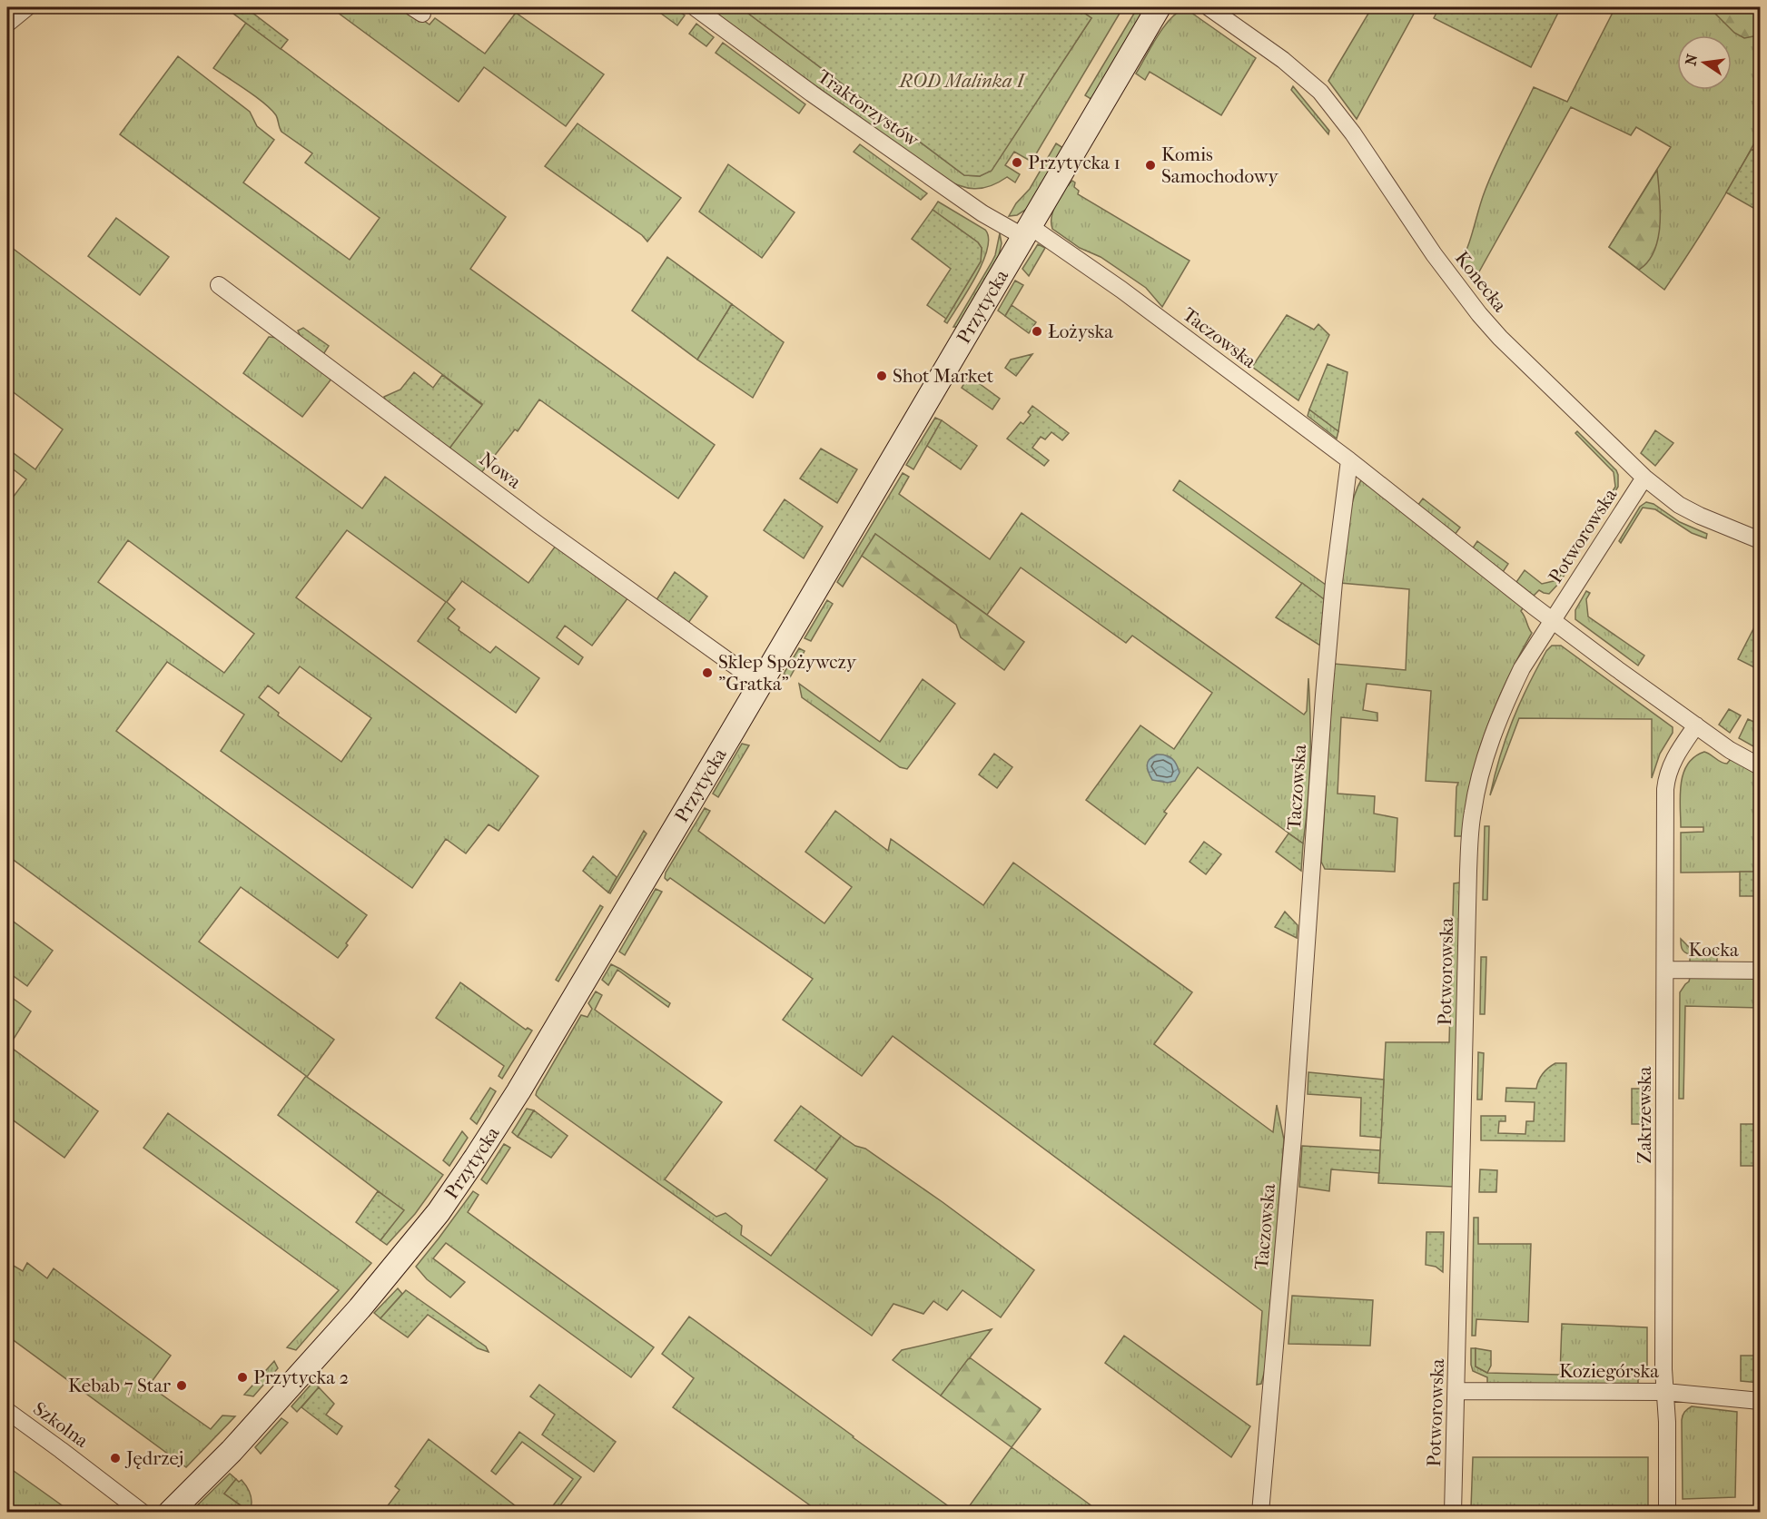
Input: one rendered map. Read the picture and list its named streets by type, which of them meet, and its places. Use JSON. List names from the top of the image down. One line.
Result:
{"streets":{"main road":["Przytycka"],"street":["Traktorzystów","Konecka","Taczowska","Nowa","Potworowska","Kocka","Zakrzewska","Koziegórska","Szkolna"]},"crossings":[["Traktorzystów","Przytycka"],["Traktorzystów","Taczowska"],["Konecka","Potworowska"],["Przytycka","Taczowska"],["Przytycka","Nowa"],["Potworowska","Koziegórska"],["Kocka","Zakrzewska"],["Zakrzewska","Koziegórska"]],"parks":["ROD Malinka I"],"places":["Przytycka 1","Komis Samochodowy","Łożyska","Shot Market","Sklep Spożywczy \"Gratka\"","Przytycka 2","Kebab 7 Star","Jędrzej"],"north":"left"}
